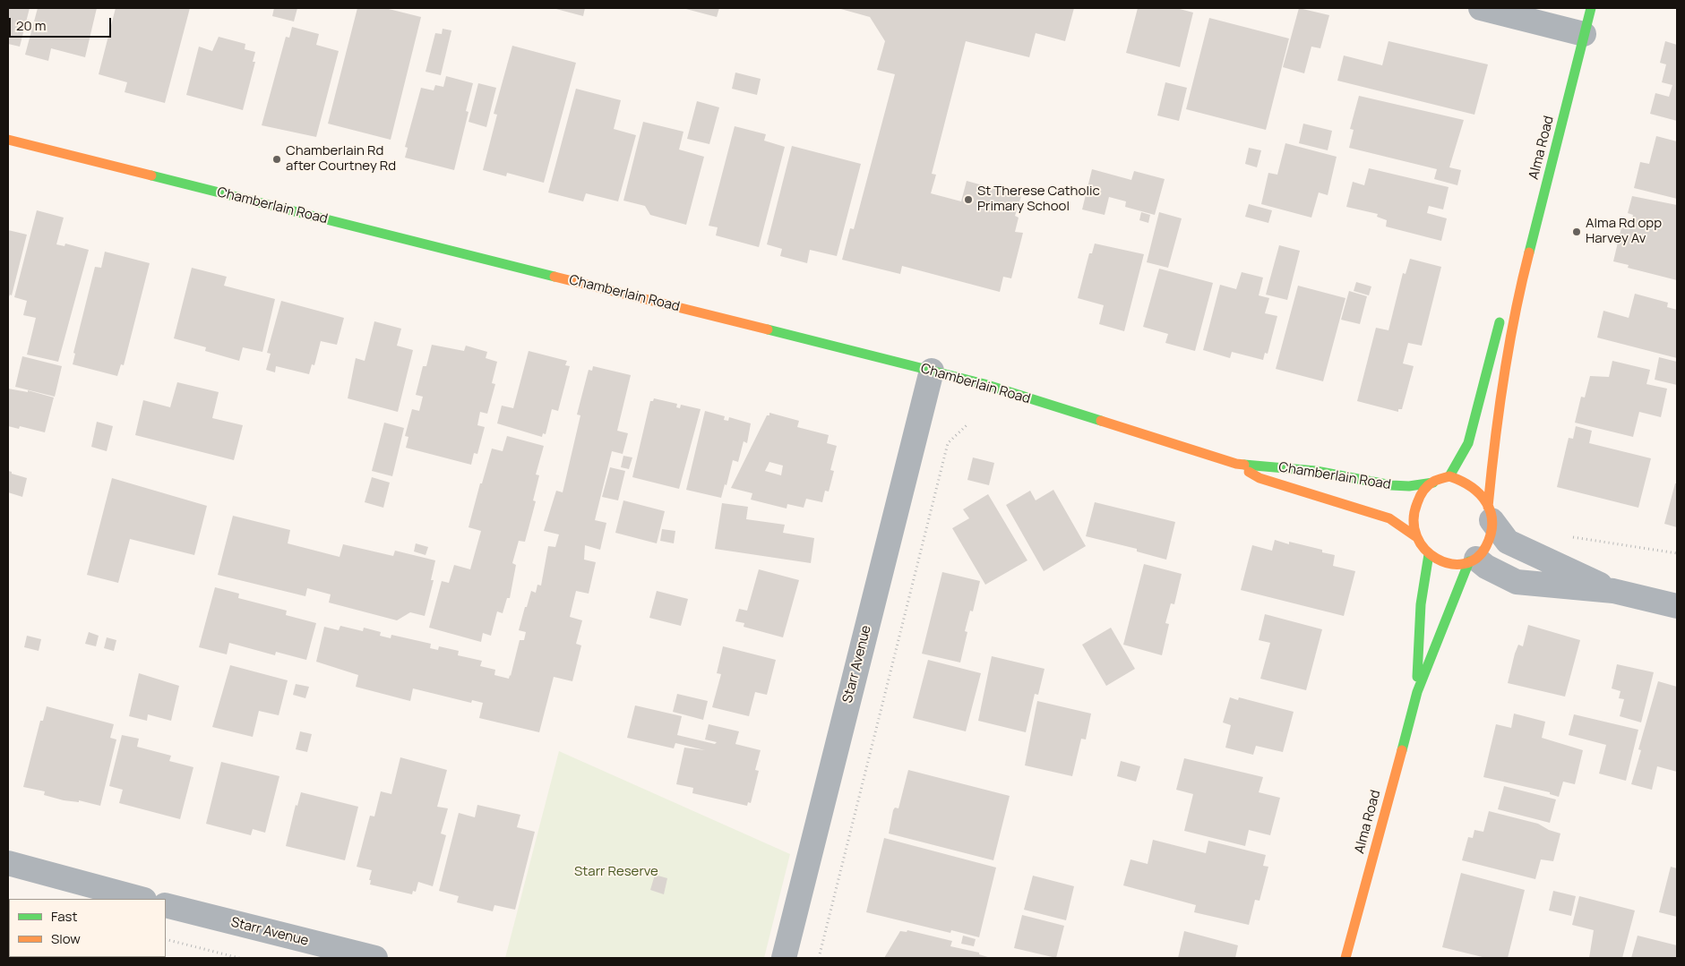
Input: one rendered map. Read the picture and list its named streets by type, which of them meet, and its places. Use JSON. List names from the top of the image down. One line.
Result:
{"streets":{"street":["Alma Road","Chamberlain Road","Starr Avenue"]},"crossings":[["Alma Road","Chamberlain Road"],["Chamberlain Road","Starr Avenue"]],"parks":["Starr Reserve"],"places":["Chamberlain Rd after Courtney Rd","St Therese Catholic Primary School","Alma Rd opp Harvey Av"],"legend":["Fast","Slow"],"scale_bar":"20 m"}
